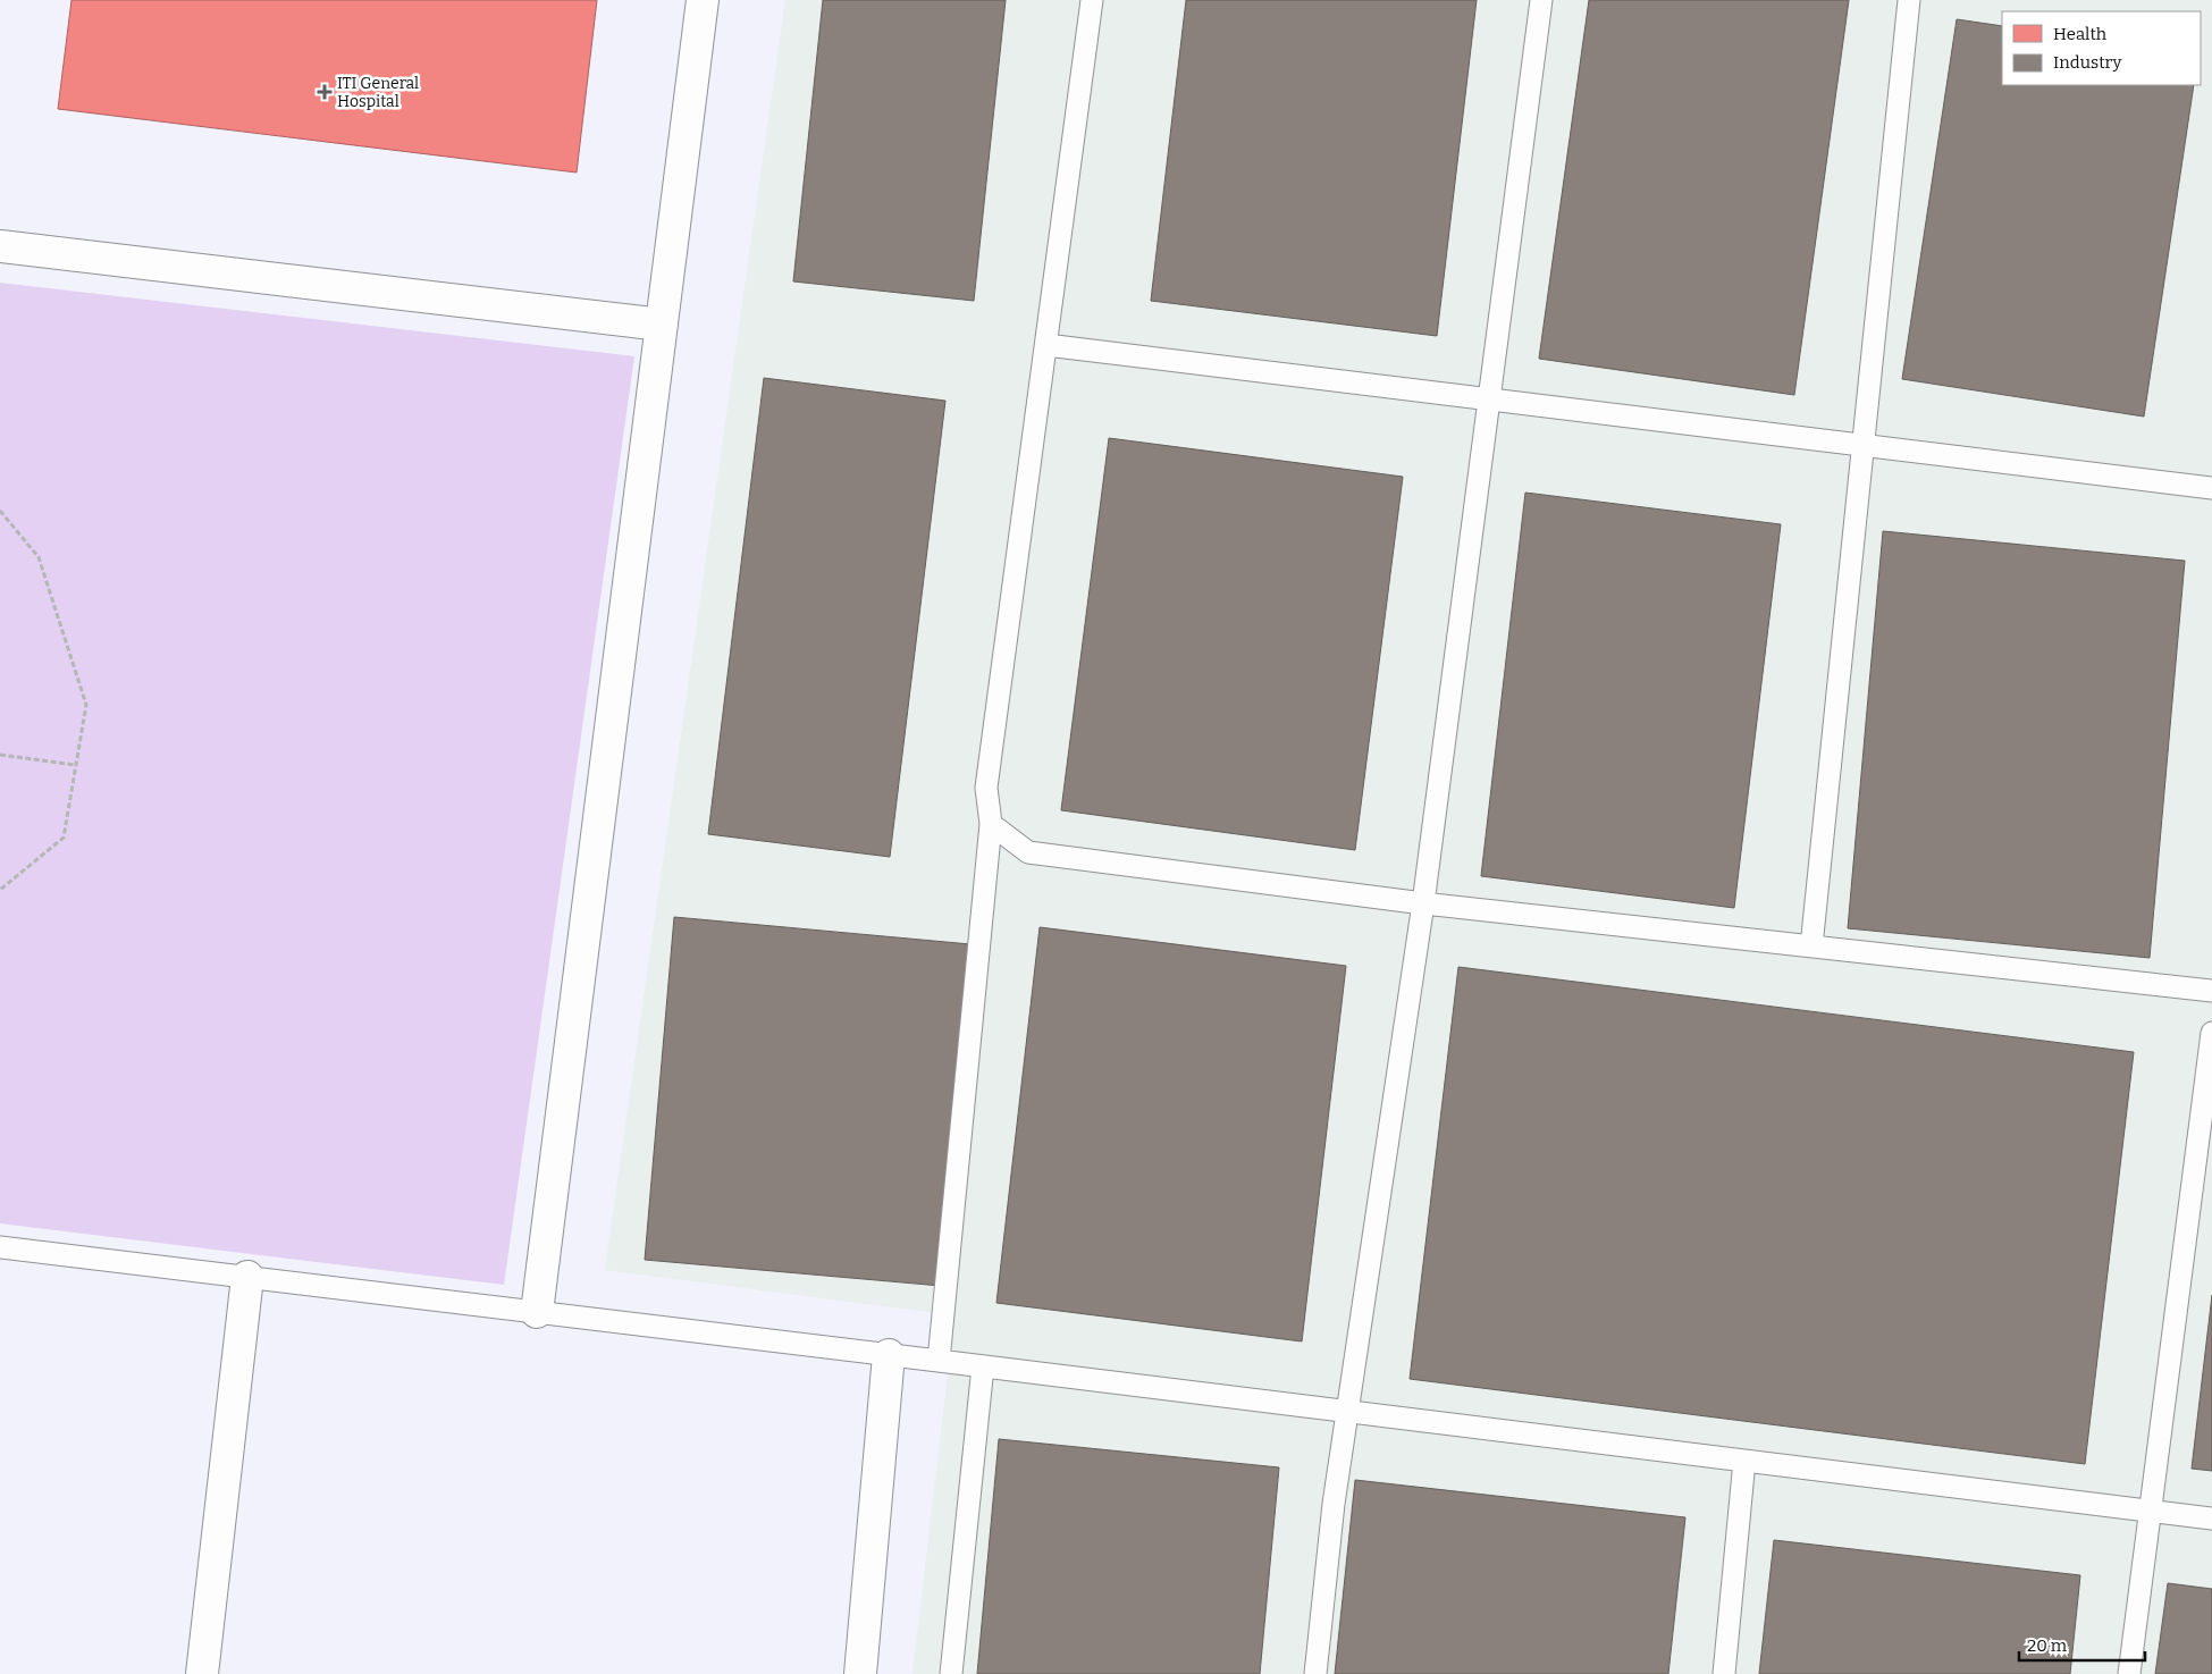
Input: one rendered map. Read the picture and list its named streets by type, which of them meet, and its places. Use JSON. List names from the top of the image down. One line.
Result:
{"places":{"health":["ITI General Hospital"]},"legend":["Health","Industry"],"scale_bar":"20 m"}
